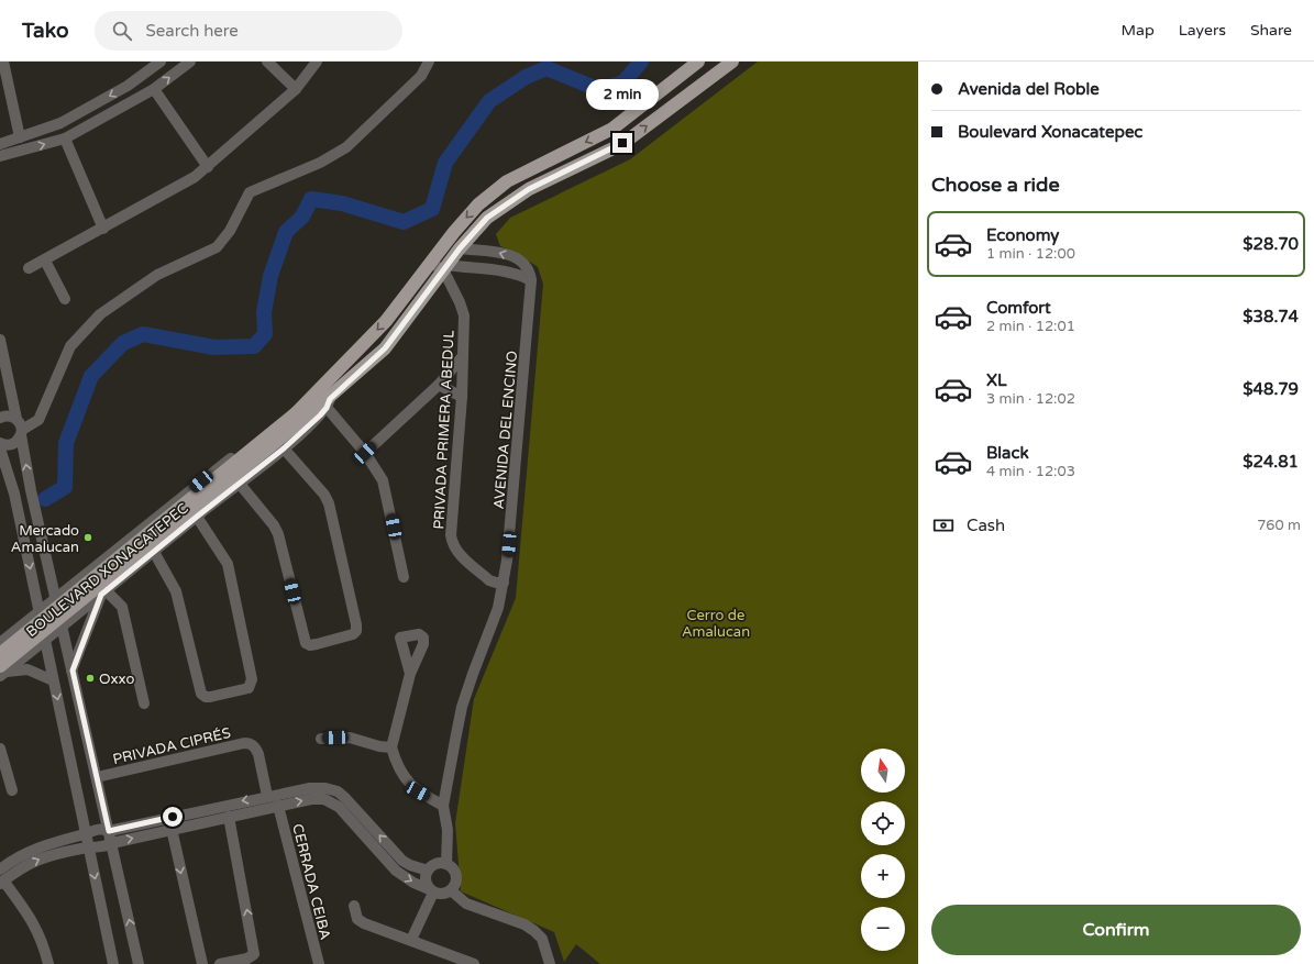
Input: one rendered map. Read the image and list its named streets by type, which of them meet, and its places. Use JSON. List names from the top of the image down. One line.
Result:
{"streets":{"main road":["BOULEVARD XONACATEPEC"],"street":["PRIVADA PRIMERA ABEDUL","AVENIDA DEL ENCINO","PRIVADA CIPRÉS","CERRADA CEIBA"]},"crossings":[["PRIVADA PRIMERA ABEDUL","AVENIDA DEL ENCINO"],["PRIVADA PRIMERA ABEDUL","BOULEVARD XONACATEPEC"],["AVENIDA DEL ENCINO","BOULEVARD XONACATEPEC"]],"parks":["Cerro de Amalucan"],"places":["Mercado Amalucan","Oxxo"],"north":"top","page":{"header":"Tako","search":"Search here","nav":["Map","Layers","Share"],"banner":["Avenida del Roble","Boulevard Xonacatepec"],"bubble":"2 min","heading":"Choose a ride","list":[{"name":"Economy","note":"1 min · 12:00","value":"$28.70"},{"name":"Comfort","note":"2 min · 12:01","value":"$38.74"},{"name":"XL","note":"3 min · 12:02","value":"$48.79"},{"name":"Black","note":"4 min · 12:03","value":"$24.81"}],"pay":["Cash","760 m"],"map_buttons":["+","−"],"buttons":"Confirm"}}
